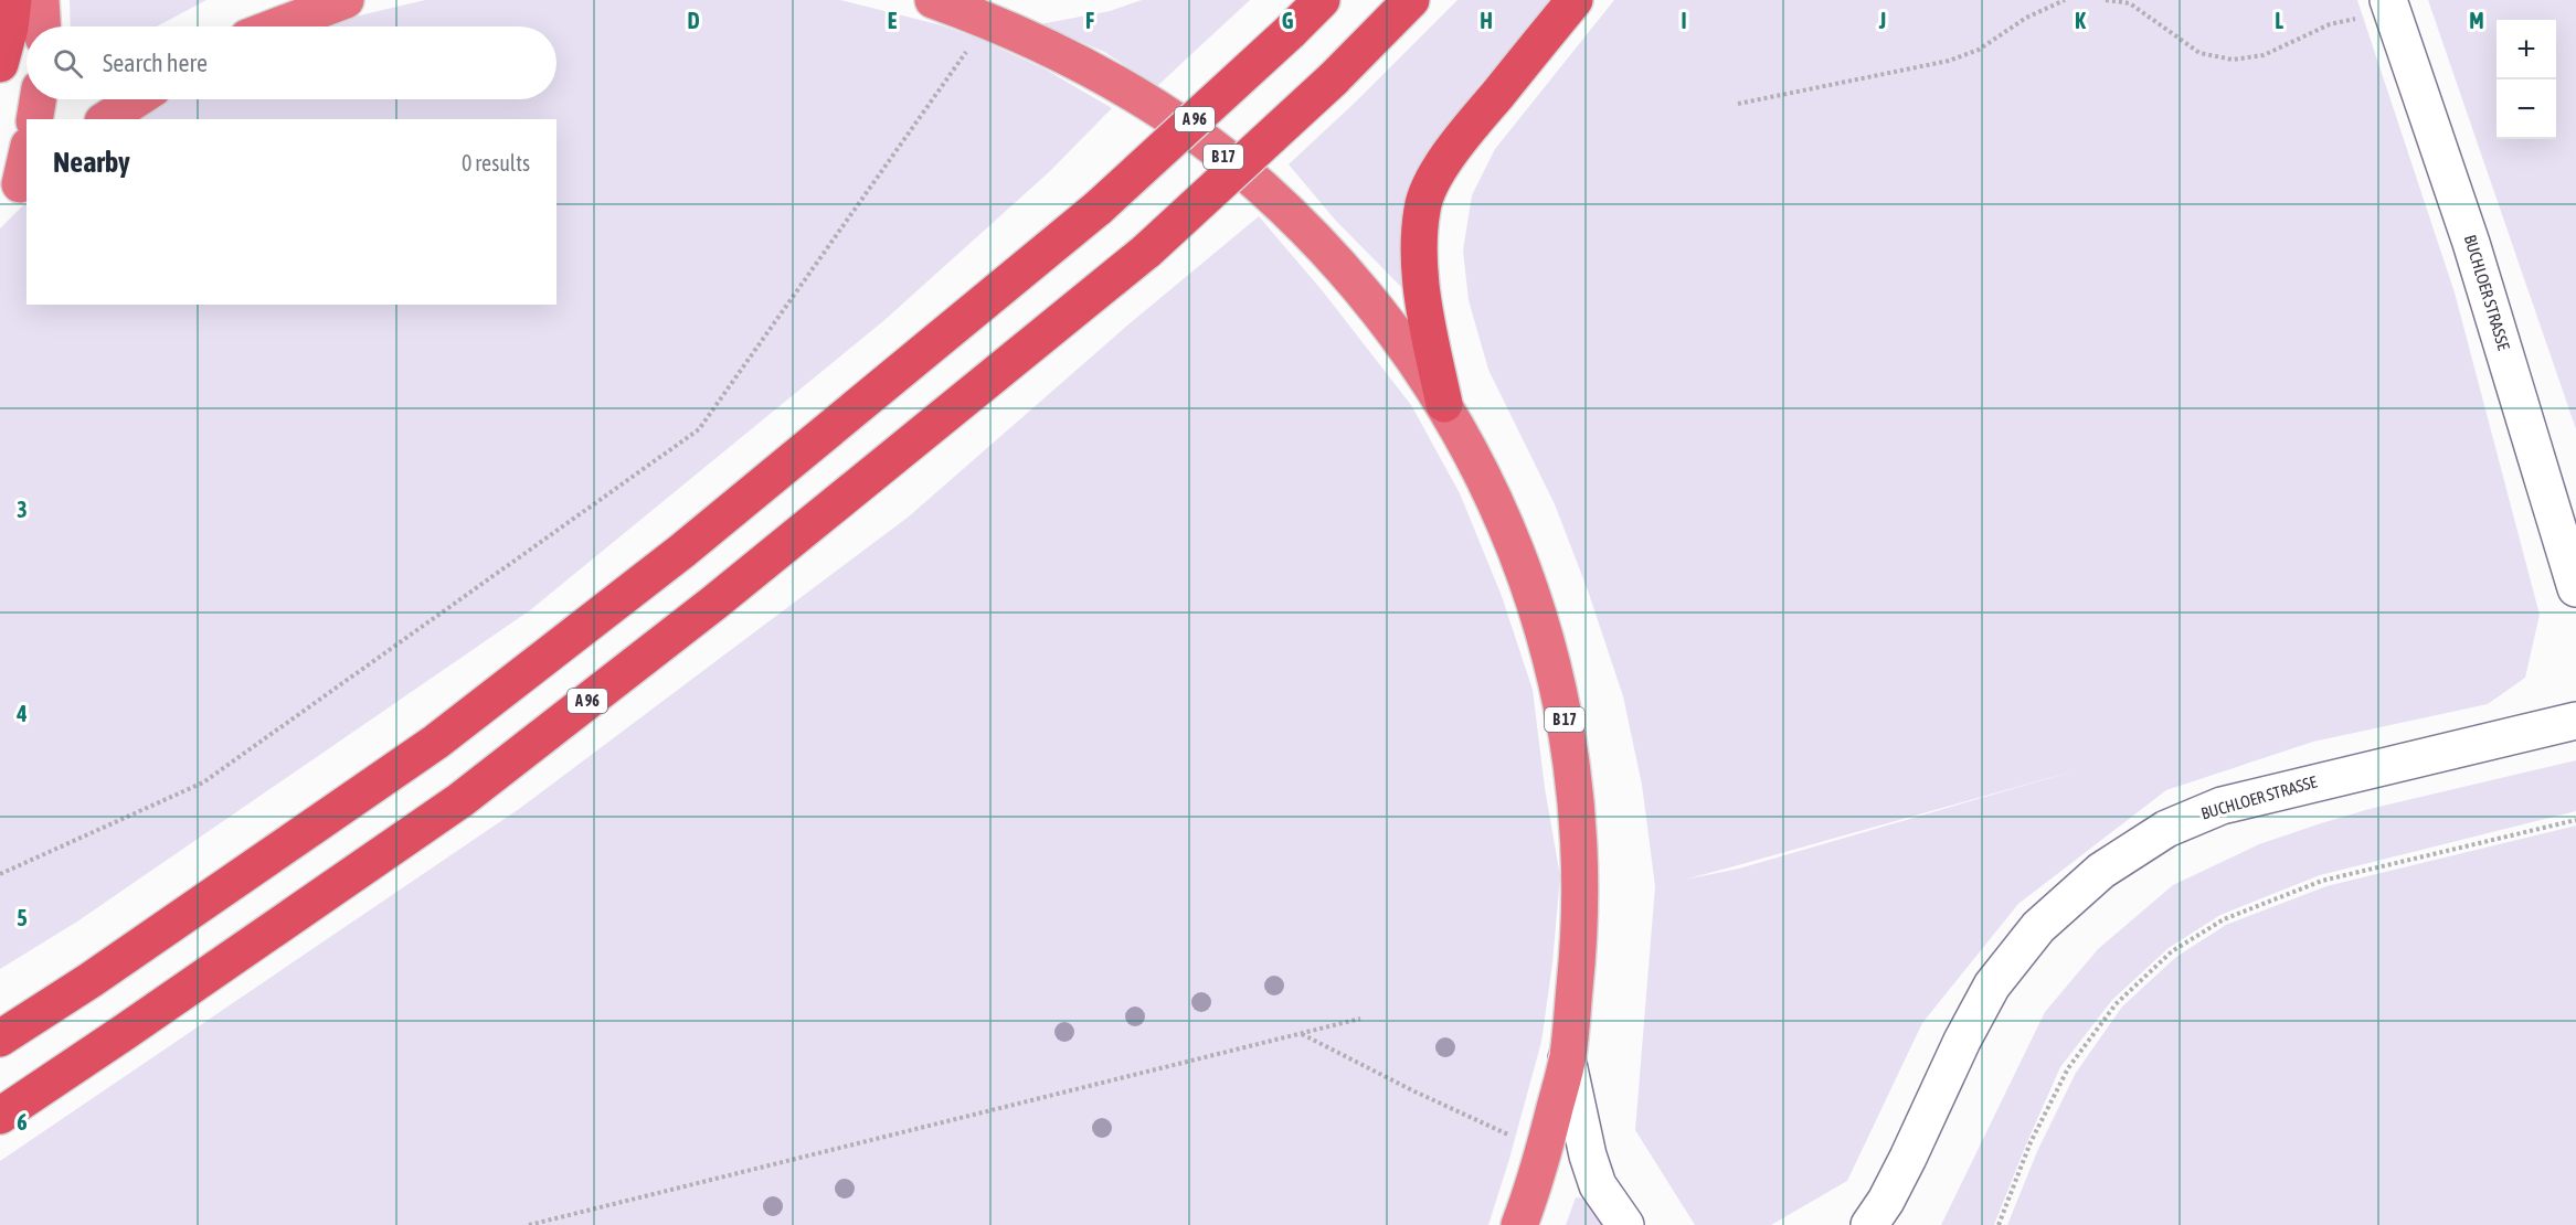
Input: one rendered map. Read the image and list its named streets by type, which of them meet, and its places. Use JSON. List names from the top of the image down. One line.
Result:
{"streets":{"highway":["A 96","B 17"],"main road":["BUCHLOER STRASSE"]},"page":{"map_buttons":["+","−"],"search":"Search here","heading":["Nearby","0 results"]},"grid":{"columns":["D","E","F","G","H","I","J","K","L","M"],"rows":["3","4","5","6"]}}
